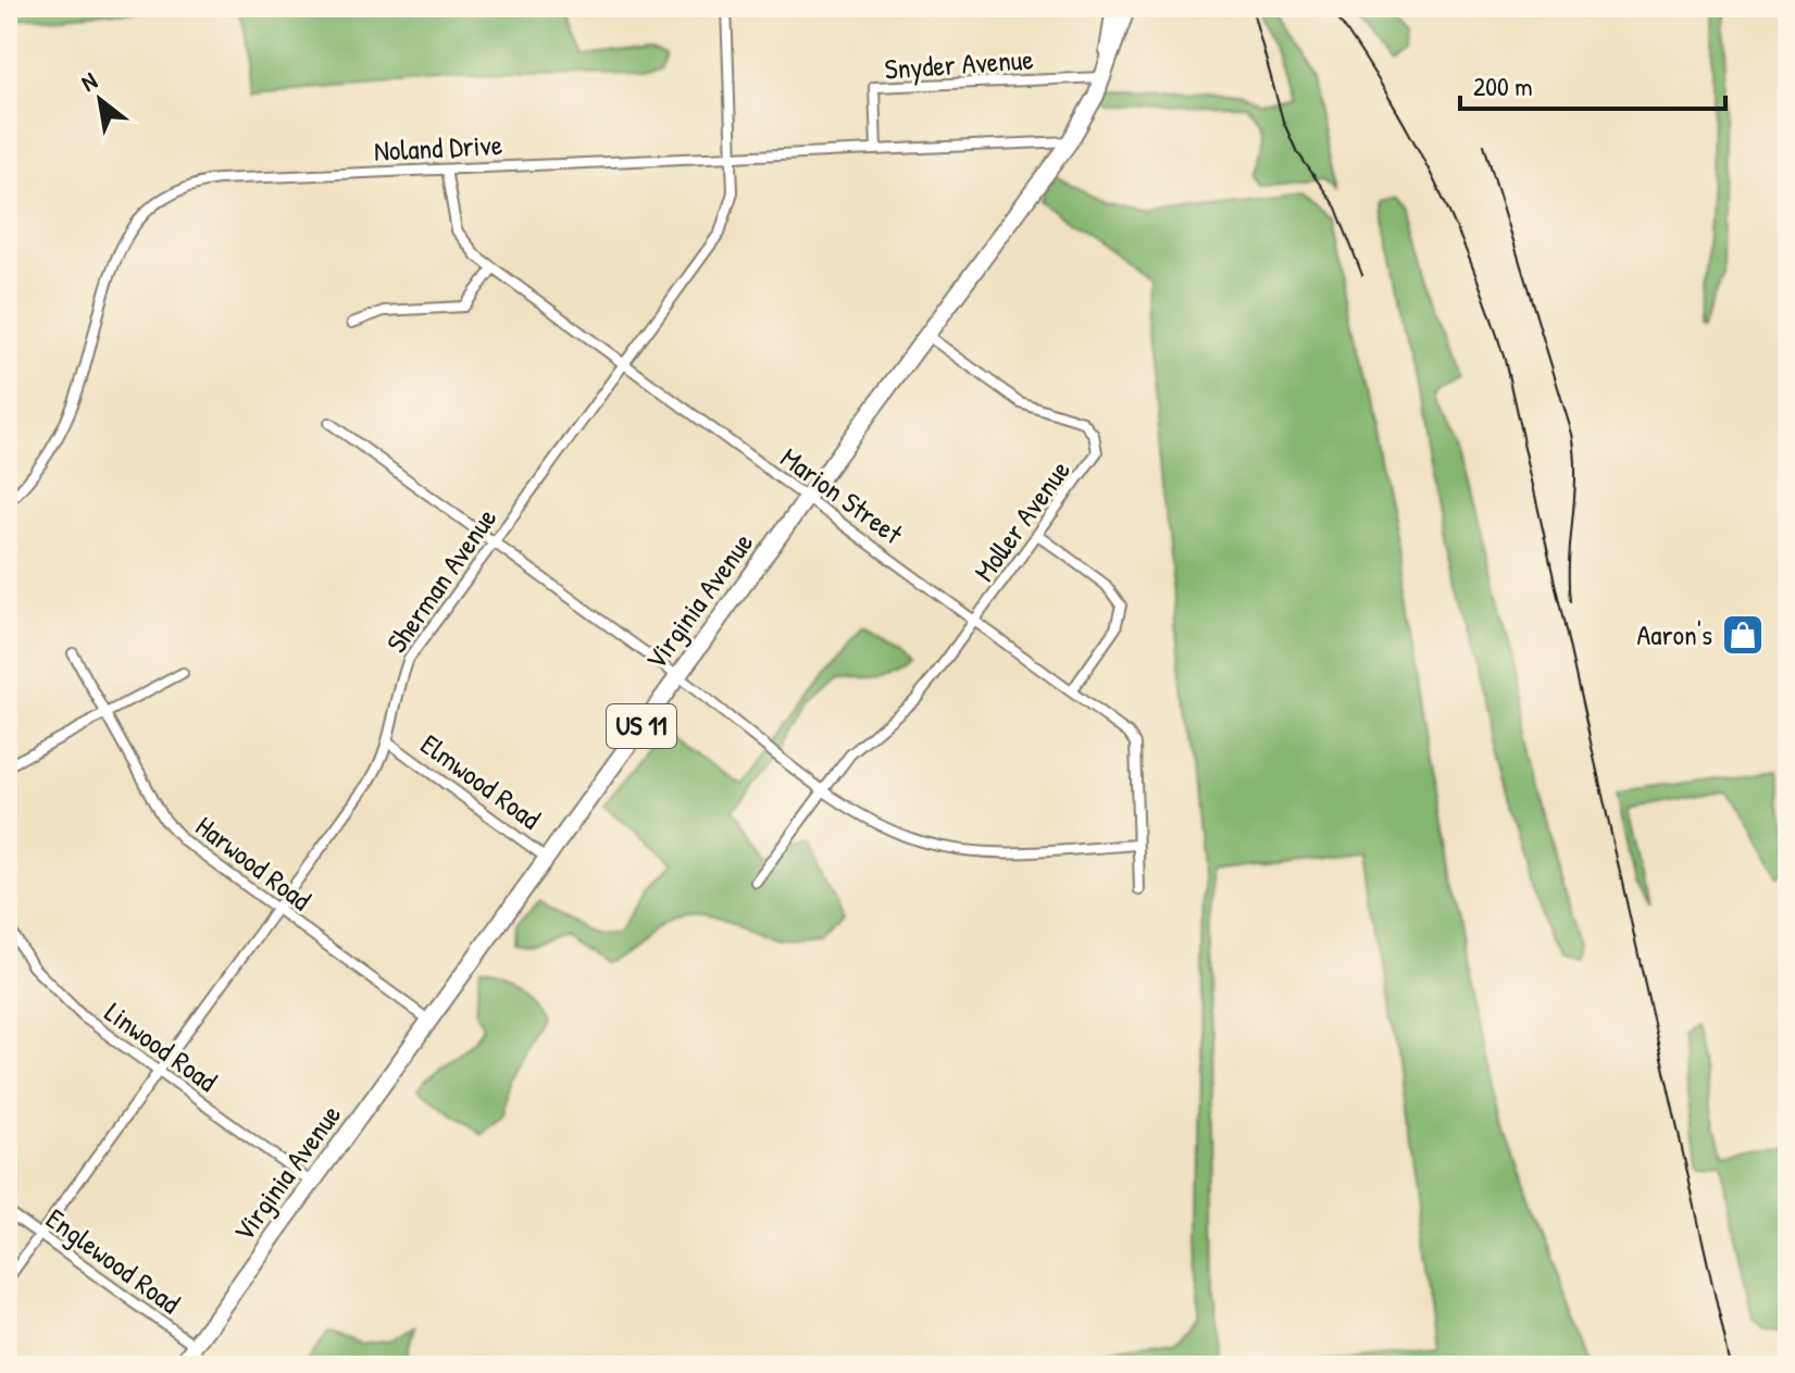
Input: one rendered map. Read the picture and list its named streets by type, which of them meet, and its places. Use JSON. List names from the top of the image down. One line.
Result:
{"streets":{"main road":["Virginia Avenue","US 11"],"street":["Snyder Avenue","Noland Drive","Marion Street","Moller Avenue","Sherman Avenue","Elmwood Road","Harwood Road","Linwood Road","Englewood Road"]},"crossings":[["Snyder Avenue","Noland Drive"],["Snyder Avenue","Virginia Avenue"],["Noland Drive","Marion Street"],["Noland Drive","Sherman Avenue"],["Noland Drive","Virginia Avenue"],["Marion Street","Moller Avenue"],["Marion Street","Sherman Avenue"],["Marion Street","Virginia Avenue"],["Moller Avenue","Virginia Avenue"],["Sherman Avenue","Elmwood Road"],["Sherman Avenue","Harwood Road"],["Sherman Avenue","Linwood Road"],["Sherman Avenue","Englewood Road"],["Virginia Avenue","Elmwood Road"],["Virginia Avenue","Harwood Road"],["Virginia Avenue","Linwood Road"],["Virginia Avenue","Englewood Road"]],"places":{"shop":["Aaron's"]},"scale_bar":"200 m","north":"top left"}
